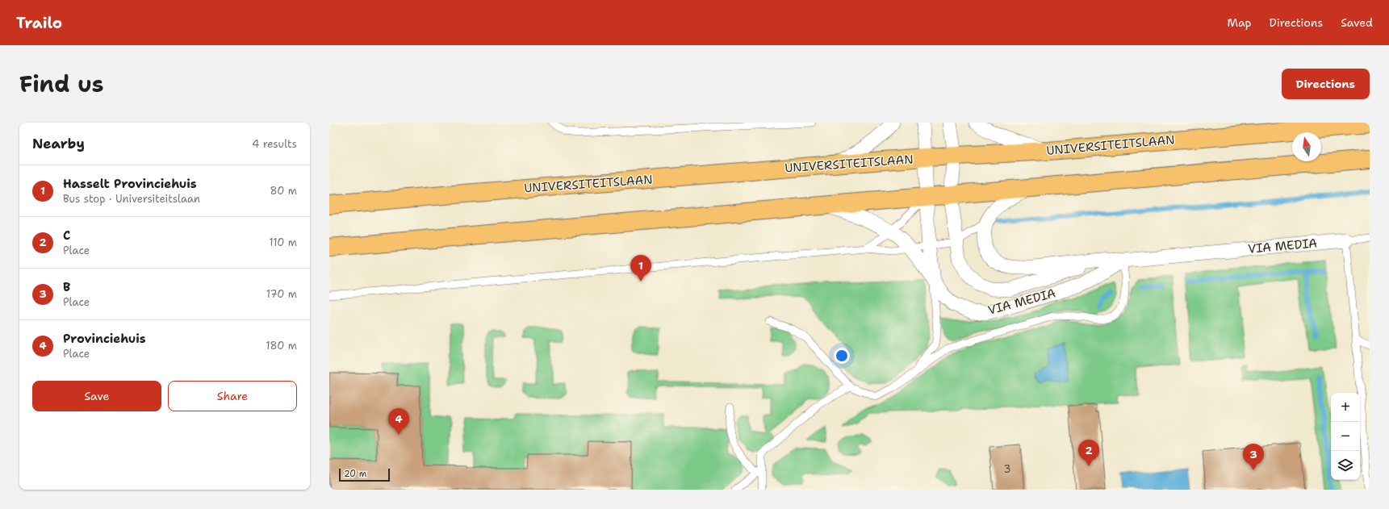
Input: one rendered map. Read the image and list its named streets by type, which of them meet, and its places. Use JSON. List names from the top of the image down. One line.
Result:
{"streets":{"highway":["UNIVERSITEITSLAAN"],"street":["VIA MEDIA"]},"crossings":[["UNIVERSITEITSLAAN","VIA MEDIA"]],"house_numbers":["3"],"scale_bar":"20 m","north":"top","page":{"header":"Trailo","nav":["Map","Directions","Saved"],"title":"Find us","buttons":["Directions",["Save","Share"]],"heading":["Nearby","4 results"],"list":[{"mark":"1","name":"Hasselt Provinciehuis","note":"Bus stop · Universiteitslaan","value":"80 m"},{"mark":"2","name":"C","note":"Place","value":"110 m"},{"mark":"3","name":"B","note":"Place","value":"170 m"},{"mark":"4","name":"Provinciehuis","note":"Place","value":"180 m"}],"pins":["1","4","2","3"],"map_buttons":["+","−"],"scale":"20 m"}}
